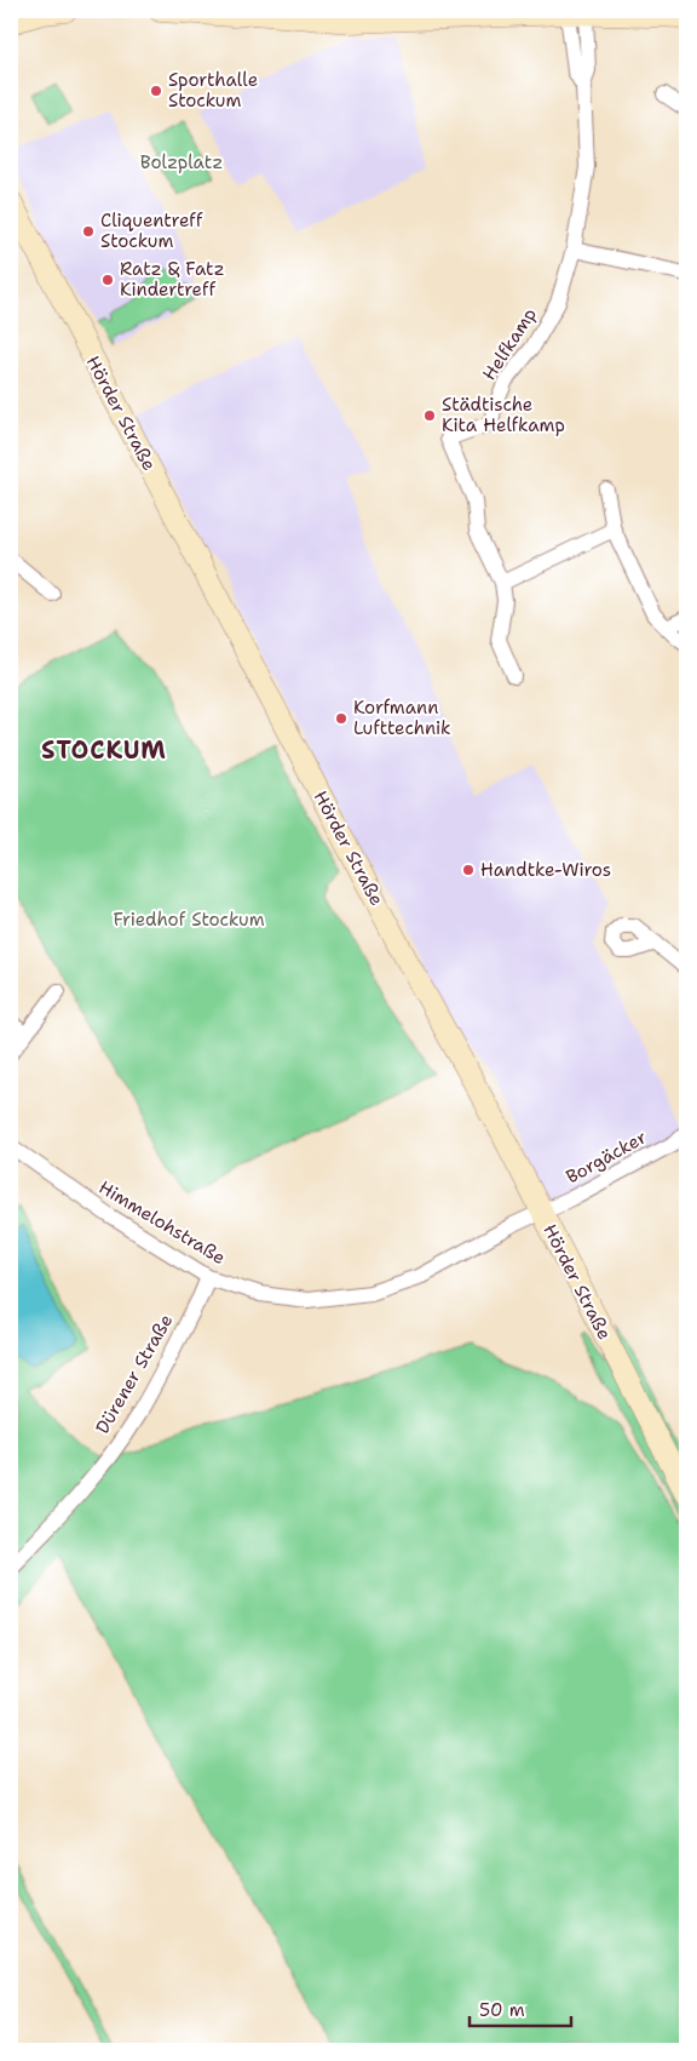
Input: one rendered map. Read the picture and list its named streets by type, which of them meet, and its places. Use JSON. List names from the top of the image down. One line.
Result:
{"streets":{"main road":["Hörder Straße"],"street":["Helfkamp","Borgäcker","Himmelohstraße","Dürener Straße"]},"crossings":[["Hörder Straße","Borgäcker"],["Hörder Straße","Himmelohstraße"],["Borgäcker","Himmelohstraße"],["Himmelohstraße","Dürener Straße"]],"districts":["STOCKUM"],"parks":["Bolzplatz","Friedhof Stockum"],"places":["Sporthalle Stockum","Cliquentreff Stockum","Ratz & Fatz Kindertreff","Städtische Kita Helfkamp","Korfmann Lufttechnik","Handtke-Wiros"],"scale_bar":"50 m"}
